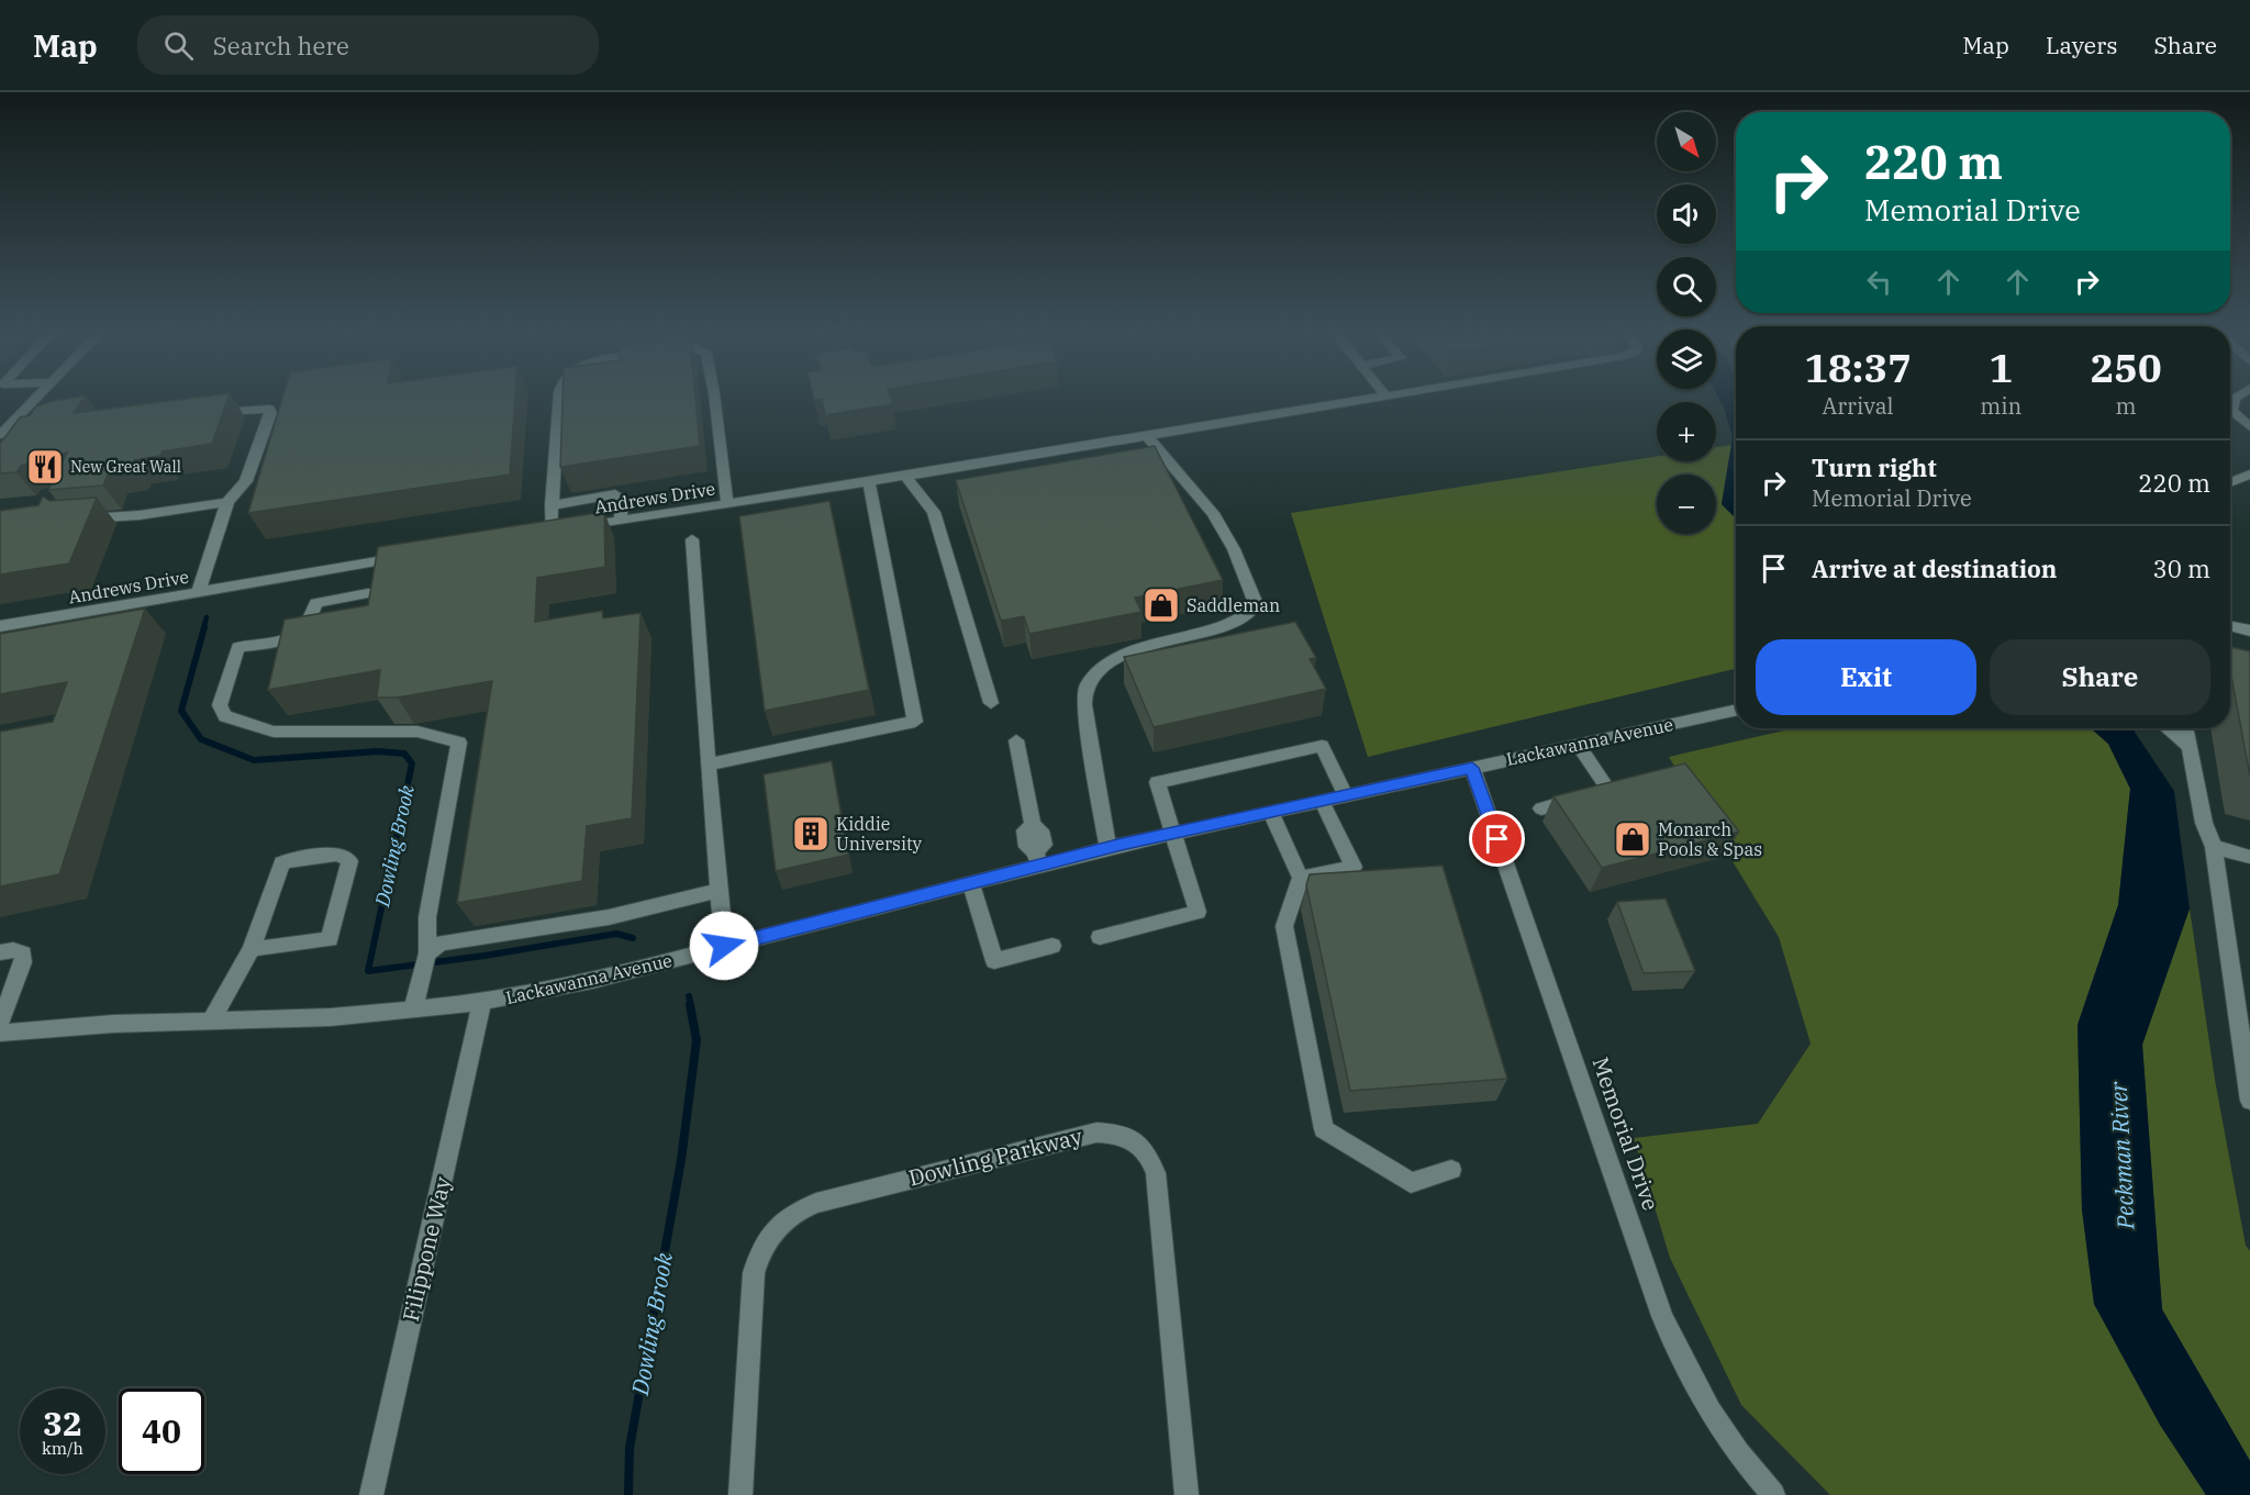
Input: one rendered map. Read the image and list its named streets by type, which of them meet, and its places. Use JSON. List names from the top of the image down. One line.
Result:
{"streets":{"street":["Andrews Drive","Lackawanna Avenue","Memorial Drive","Dowling Parkway","Filippone Way"]},"crossings":[["Lackawanna Avenue","Memorial Drive"],["Lackawanna Avenue","Filippone Way"]],"water":["Dowling Brook","Peckman River"],"places":{"restaurant":["New Great Wall"],"shop":["Saddleman","Monarch Pools & Spas"],"building":["Kiddie University"]},"north":"bottom right","page":{"header":"Map","search":"Search here","nav":["Map","Layers","Share"],"map_buttons":["+","−"],"turn":["220 m","Memorial Drive"],"eta":["18:37","Arrival","1","min","250","m"],"list":[{"name":"Turn right","note":"Memorial Drive","value":"220 m"},{"name":"Arrive at destination","value":"30 m"}],"buttons":["Exit","Share"],"speed":"32 km/h","limit":"40"}}
